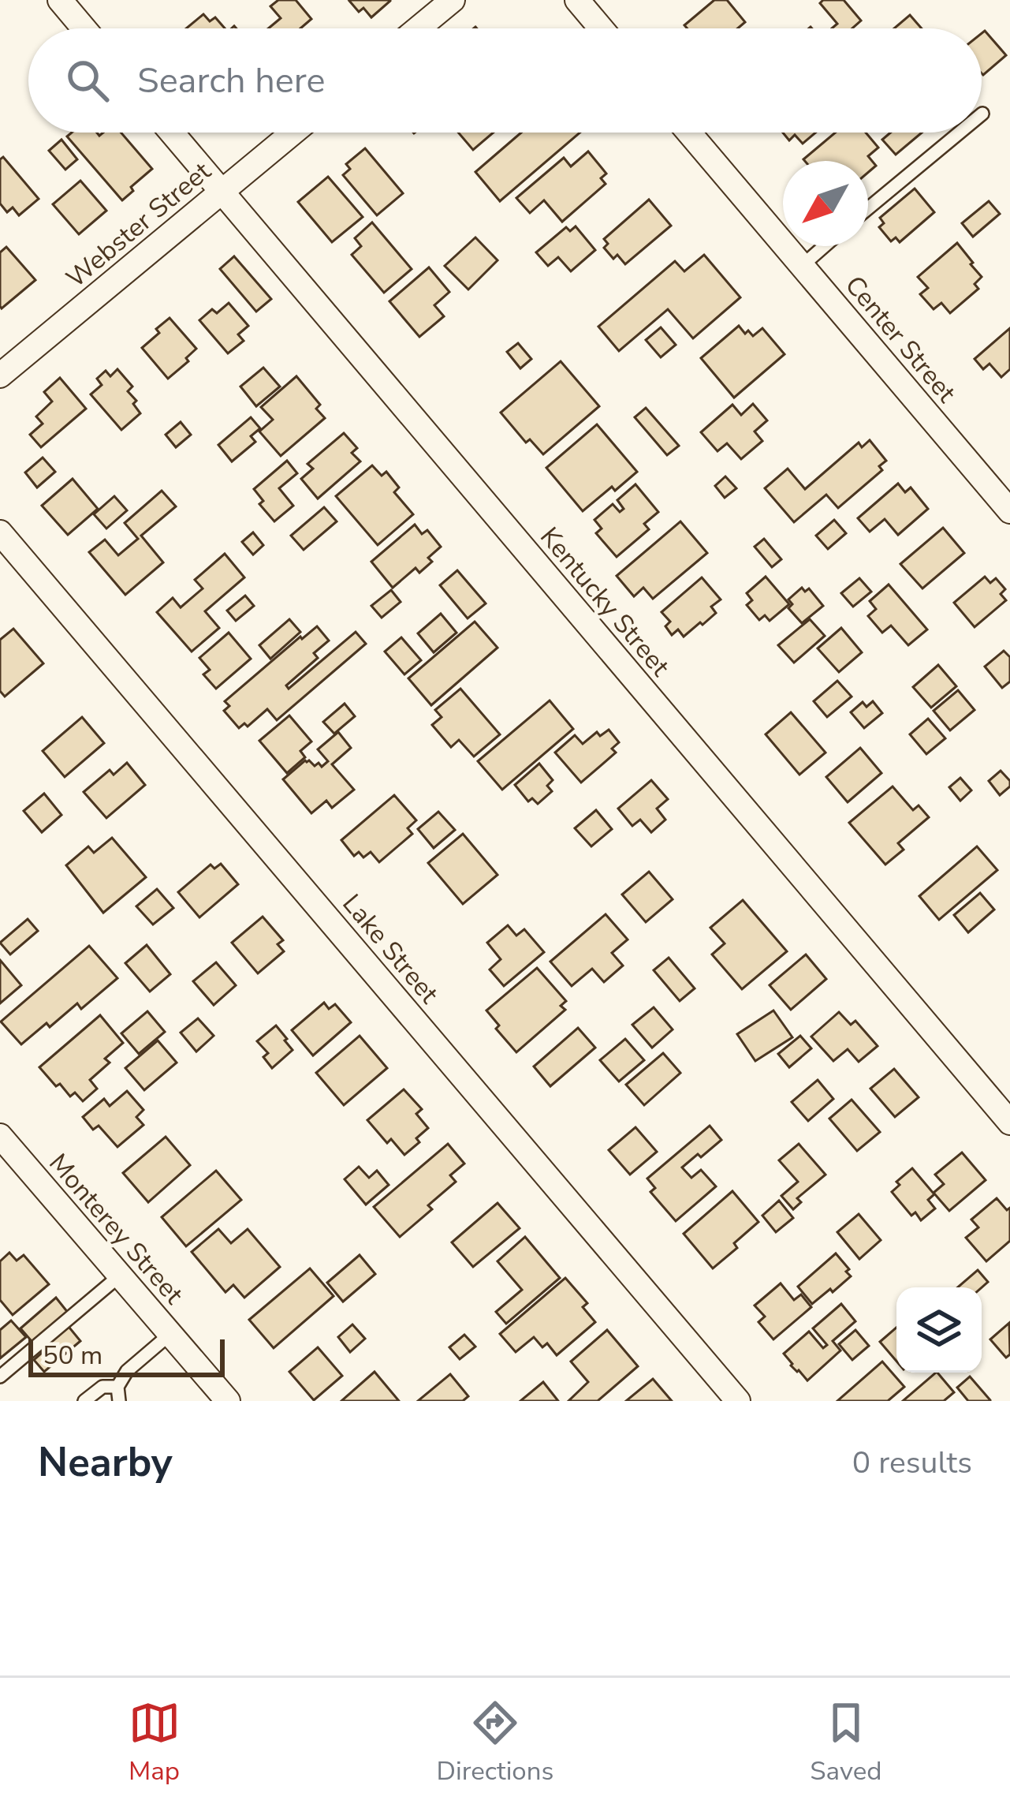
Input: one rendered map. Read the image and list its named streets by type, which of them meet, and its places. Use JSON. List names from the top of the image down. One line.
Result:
{"streets":{"street":["Webster Street","Center Street","Kentucky Street","Lake Street","Monterey Street"]},"crossings":[["Webster Street","Kentucky Street"]],"scale_bar":"50 m","north":"bottom left","page":{"search":"Search here","scale":"50 m","heading":["Nearby","0 results"],"nav":["Map","Directions","Saved"]}}
